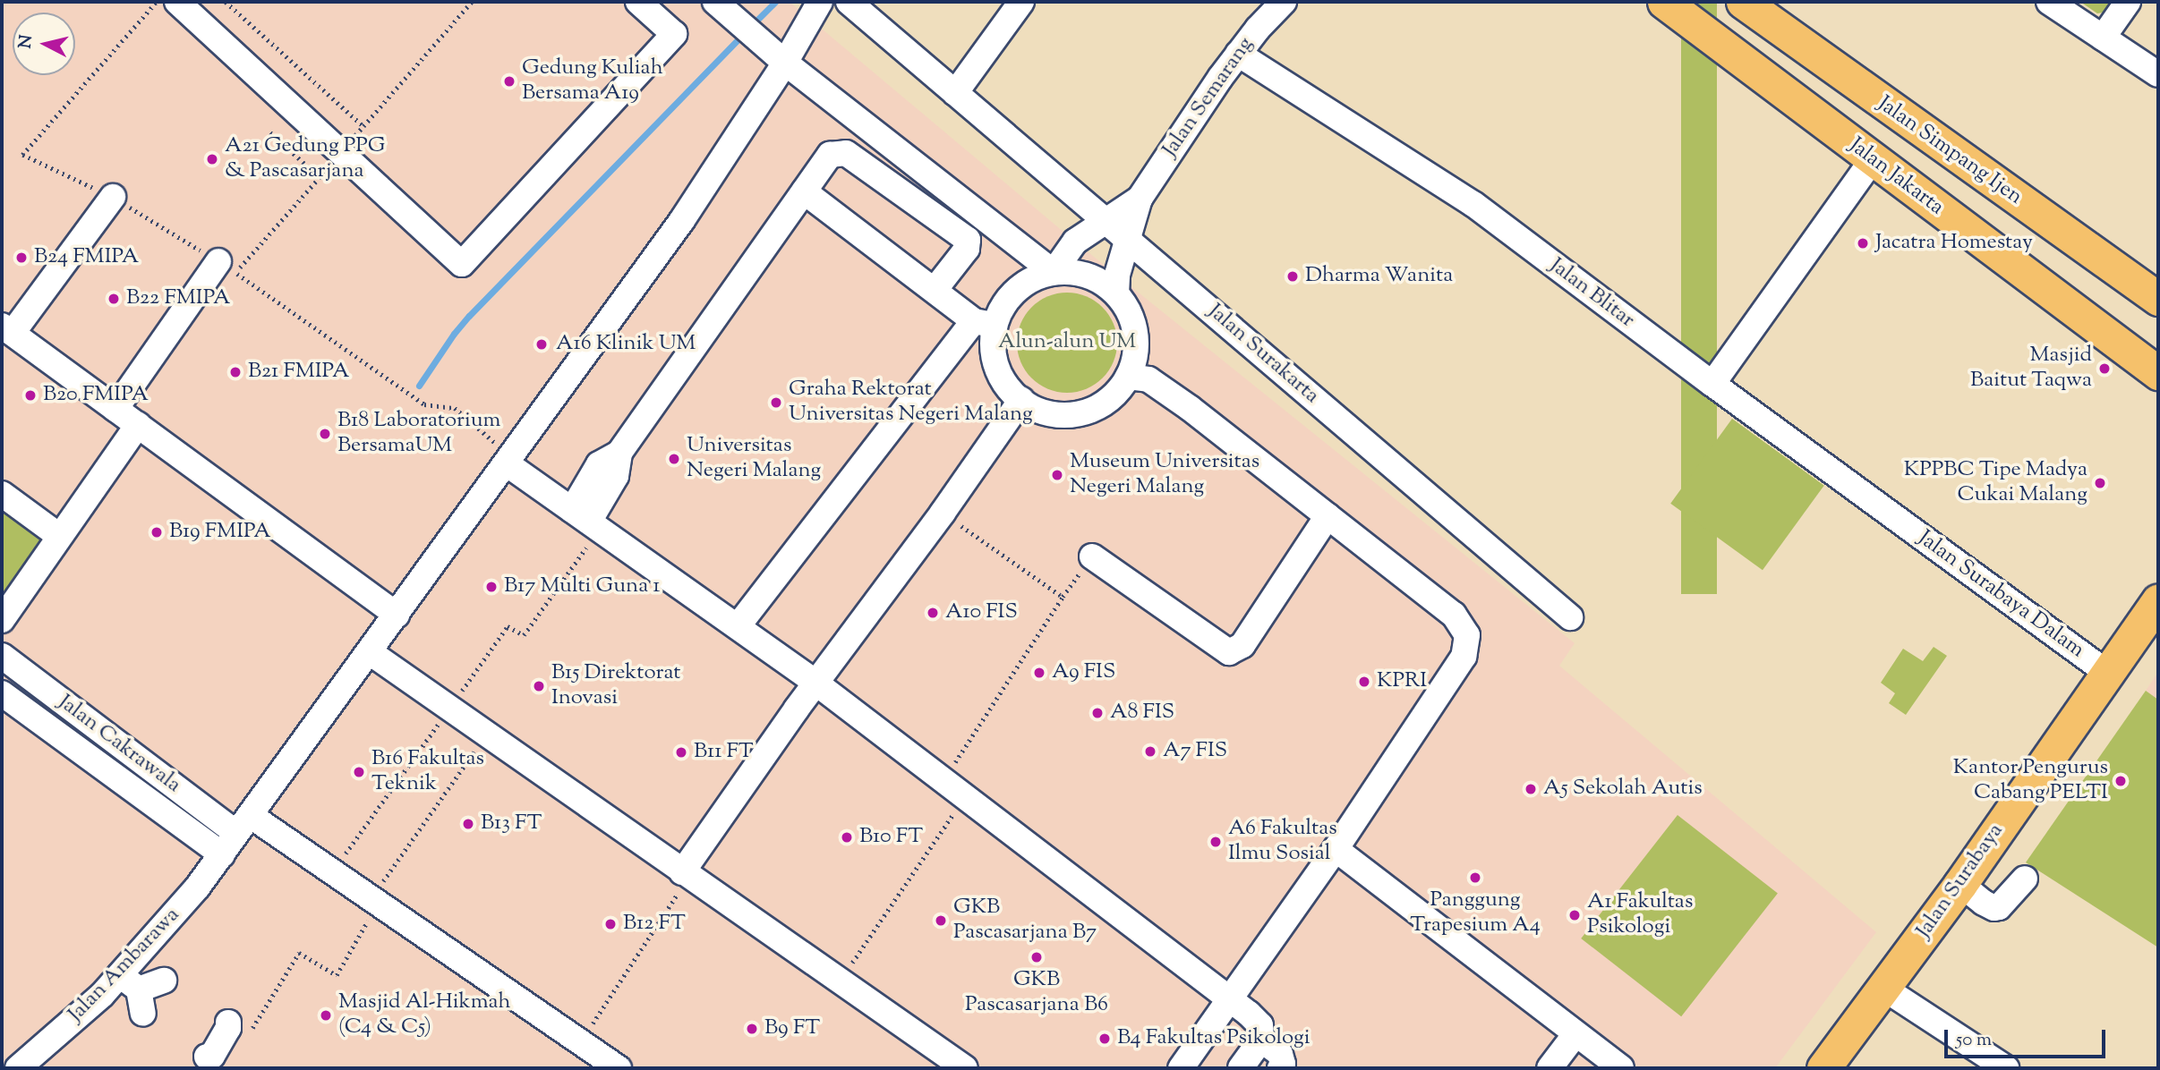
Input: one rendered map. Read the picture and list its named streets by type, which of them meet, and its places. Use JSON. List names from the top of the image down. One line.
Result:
{"streets":{"main road":["Jalan Simpang Ijen","Jalan Jakarta","Jalan Surabaya"],"street":["Jalan Semarang","Jalan Blitar","Jalan Surakarta","Jalan Surabaya Dalam","Jalan Cakrawala","Jalan Ambarawa"]},"crossings":[["Jalan Semarang","Jalan Blitar"],["Jalan Semarang","Jalan Surakarta"],["Jalan Blitar","Jalan Surabaya Dalam"],["Jalan Surabaya Dalam","Jalan Surabaya"],["Jalan Cakrawala","Jalan Ambarawa"]],"parks":["Alun-alun UM"],"places":["Gedung Kuliah Bersama A19","A21 Gedung PPG & Pascasarjana","Jacatra Homestay","B24 FMIPA","Dharma Wanita","B22 FMIPA","A16 Klinik UM","Masjid Baitut Taqwa","B21 FMIPA","B20 FMIPA","Graha Rektorat Universitas Negeri Malang","B18 Laboratorium BersamaUM","Universitas Negeri Malang","Museum Universitas Negeri Malang","KPPBC Tipe Madya Cukai Malang","B19 FMIPA","B17 Multi Guna 1","A10 FIS","A9 FIS","KPRI","B15 Direktorat Inovasi","A8 FIS","A7 FIS","B11 FT","B16 Fakultas Teknik","Kantor Pengurus Cabang PELTI","A5 Sekolah Autis","B13 FT","B10 FT","A6 Fakultas Ilmu Sosial","Panggung Trapesium A4","A1 Fakultas Psikologi","GKB Pascasarjana B7","B12 FT","GKB Pascasarjana B6","Masjid Al-Hikmah (C4 & C5)","B9 FT","B4 Fakultas Psikologi"],"scale_bar":"50 m","north":"left"}
